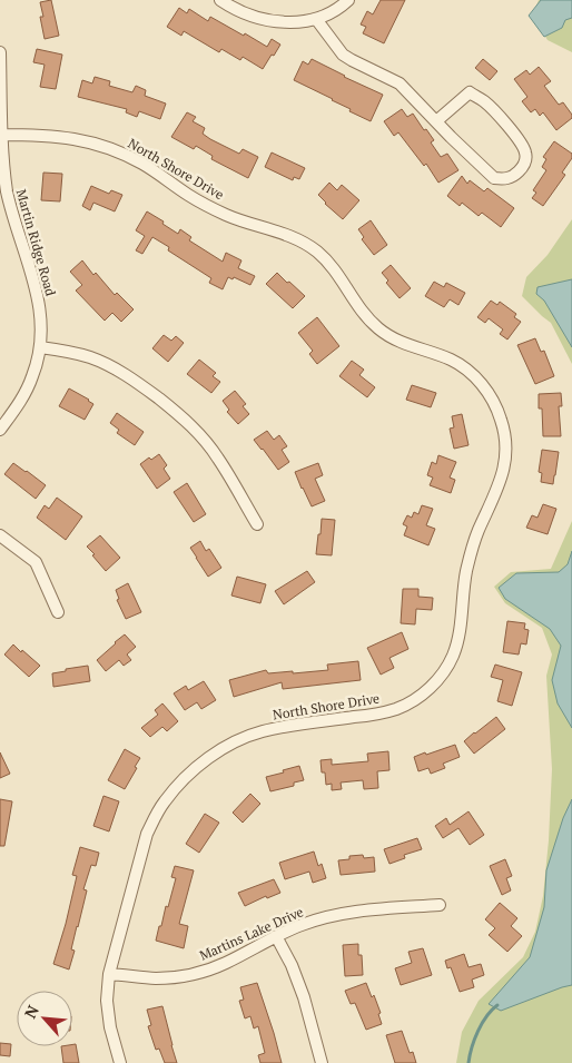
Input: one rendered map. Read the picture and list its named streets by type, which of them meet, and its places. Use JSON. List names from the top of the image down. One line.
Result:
{"streets":{"street":["North Shore Drive","Martin Ridge Road","Martins Lake Drive"]},"crossings":[["North Shore Drive","Martin Ridge Road"],["North Shore Drive","Martins Lake Drive"]],"north":"top left"}
